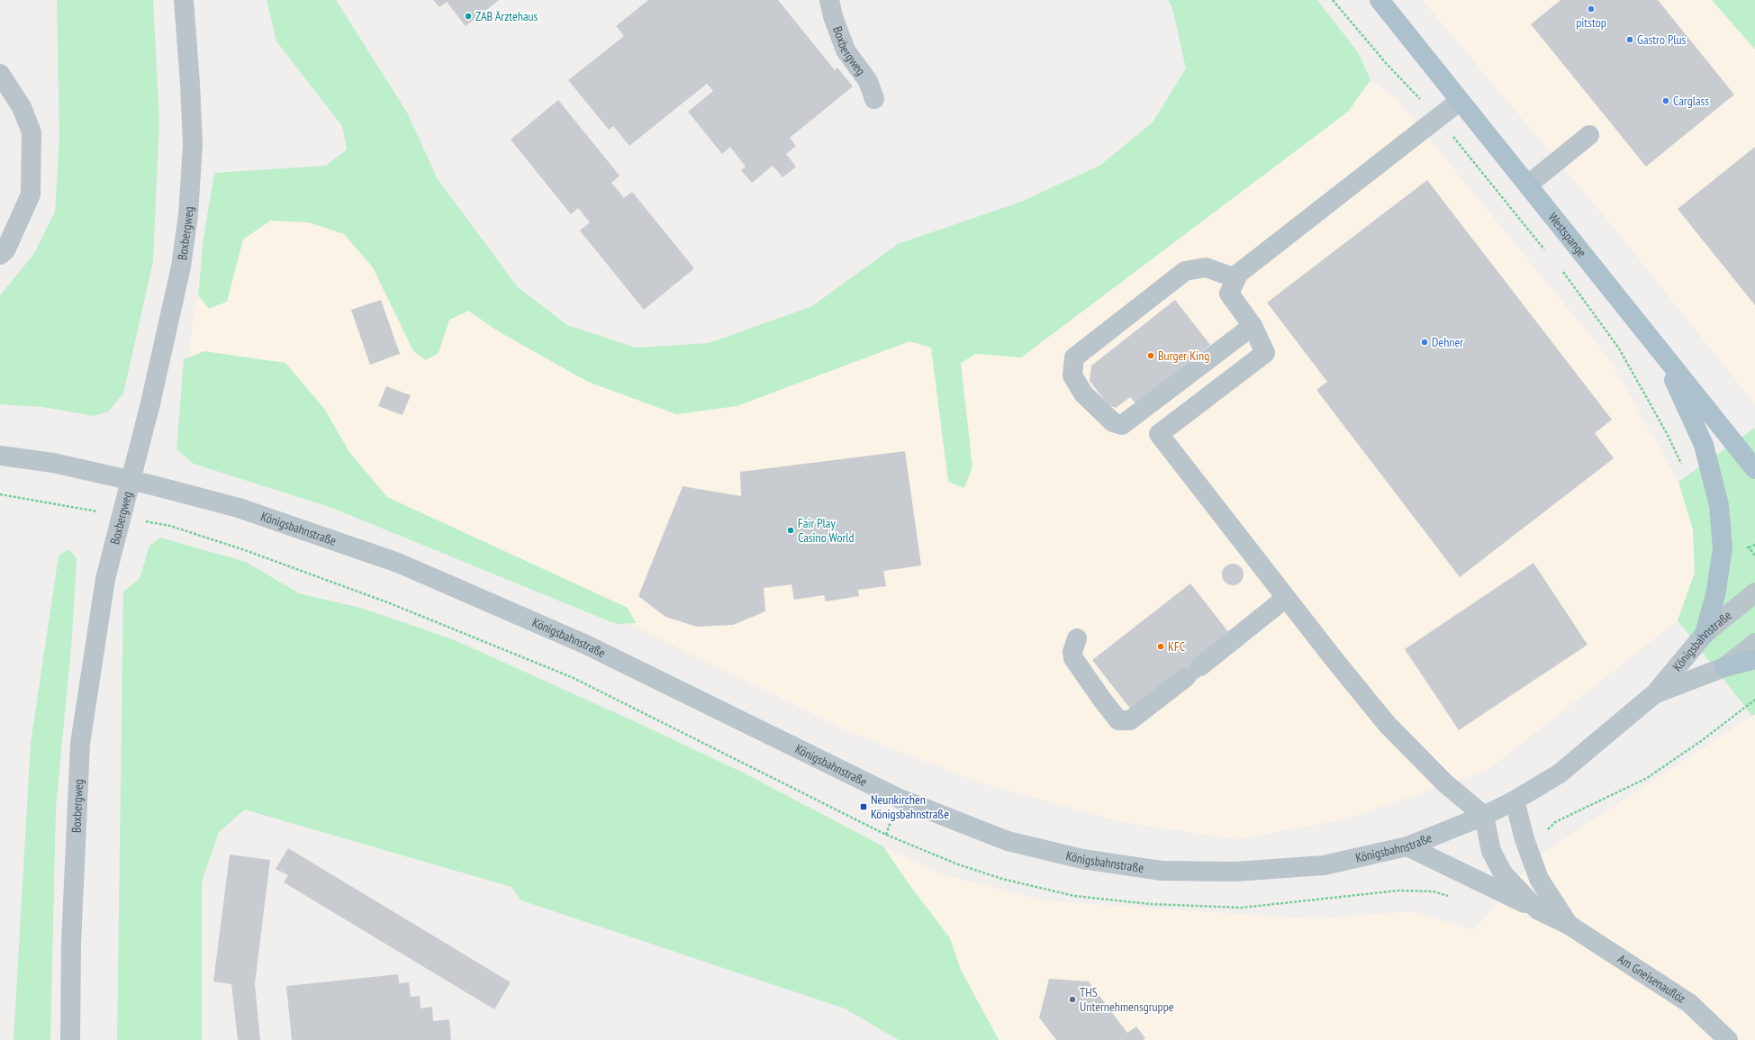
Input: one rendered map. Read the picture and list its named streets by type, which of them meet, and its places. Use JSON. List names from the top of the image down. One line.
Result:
{"streets":{"main road":["Westspange"],"street":["Boxbergweg","Königsbahnstraße","Am Gneisenauflöz"]},"crossings":[["Königsbahnstraße","Am Gneisenauflöz"]],"places":{"other":["pitstop","ZAB Ärztehaus","Gastro Plus","Carglass","Dehner","Burger King","Fair Play Casino World","KFC","THS Unternehmensgruppe"],"transit":["Neunkirchen Königsbahnstraße"]}}
